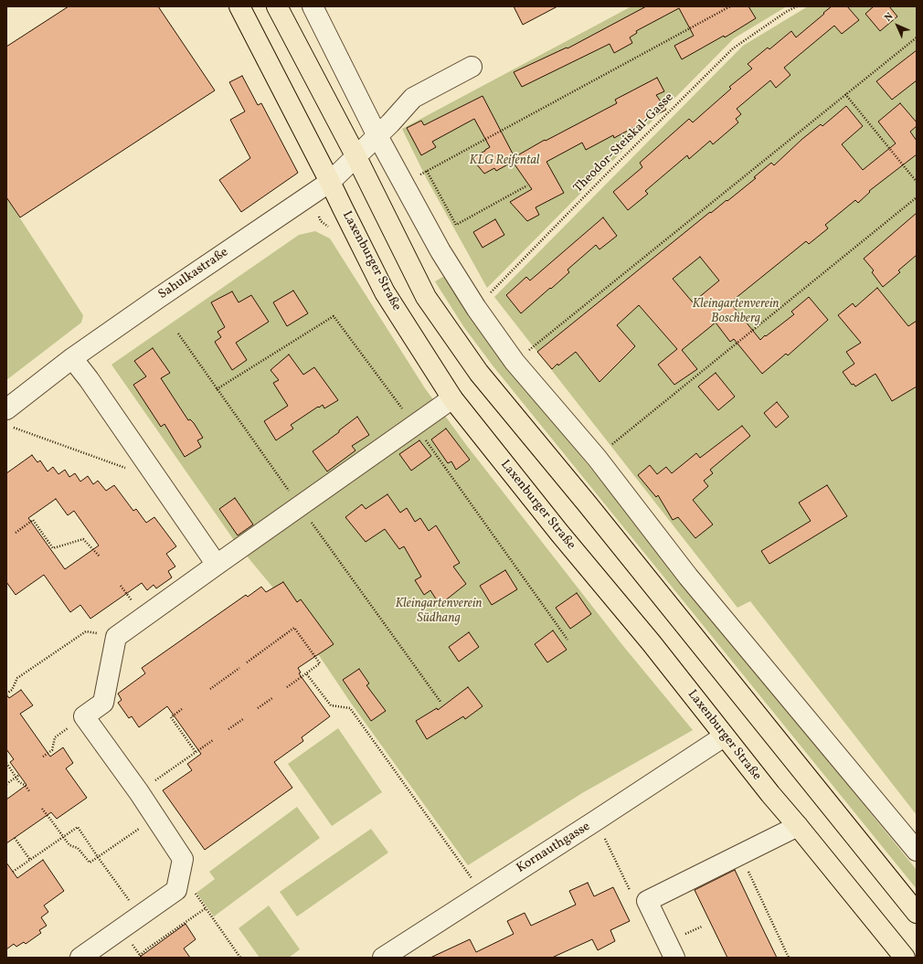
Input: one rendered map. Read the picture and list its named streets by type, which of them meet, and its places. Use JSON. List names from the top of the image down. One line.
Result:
{"streets":{"main road":["Laxenburger Straße"],"street":["Sahulkastraße","Kornauthgasse"],"path":["Theodor-Steiskal-Gasse"]},"crossings":[["Laxenburger Straße","Sahulkastraße"],["Laxenburger Straße","Kornauthgasse"]],"parks":["KLG Reifental","Kleingartenverein Boschberg","Kleingartenverein Südhang"],"north":"top left"}
